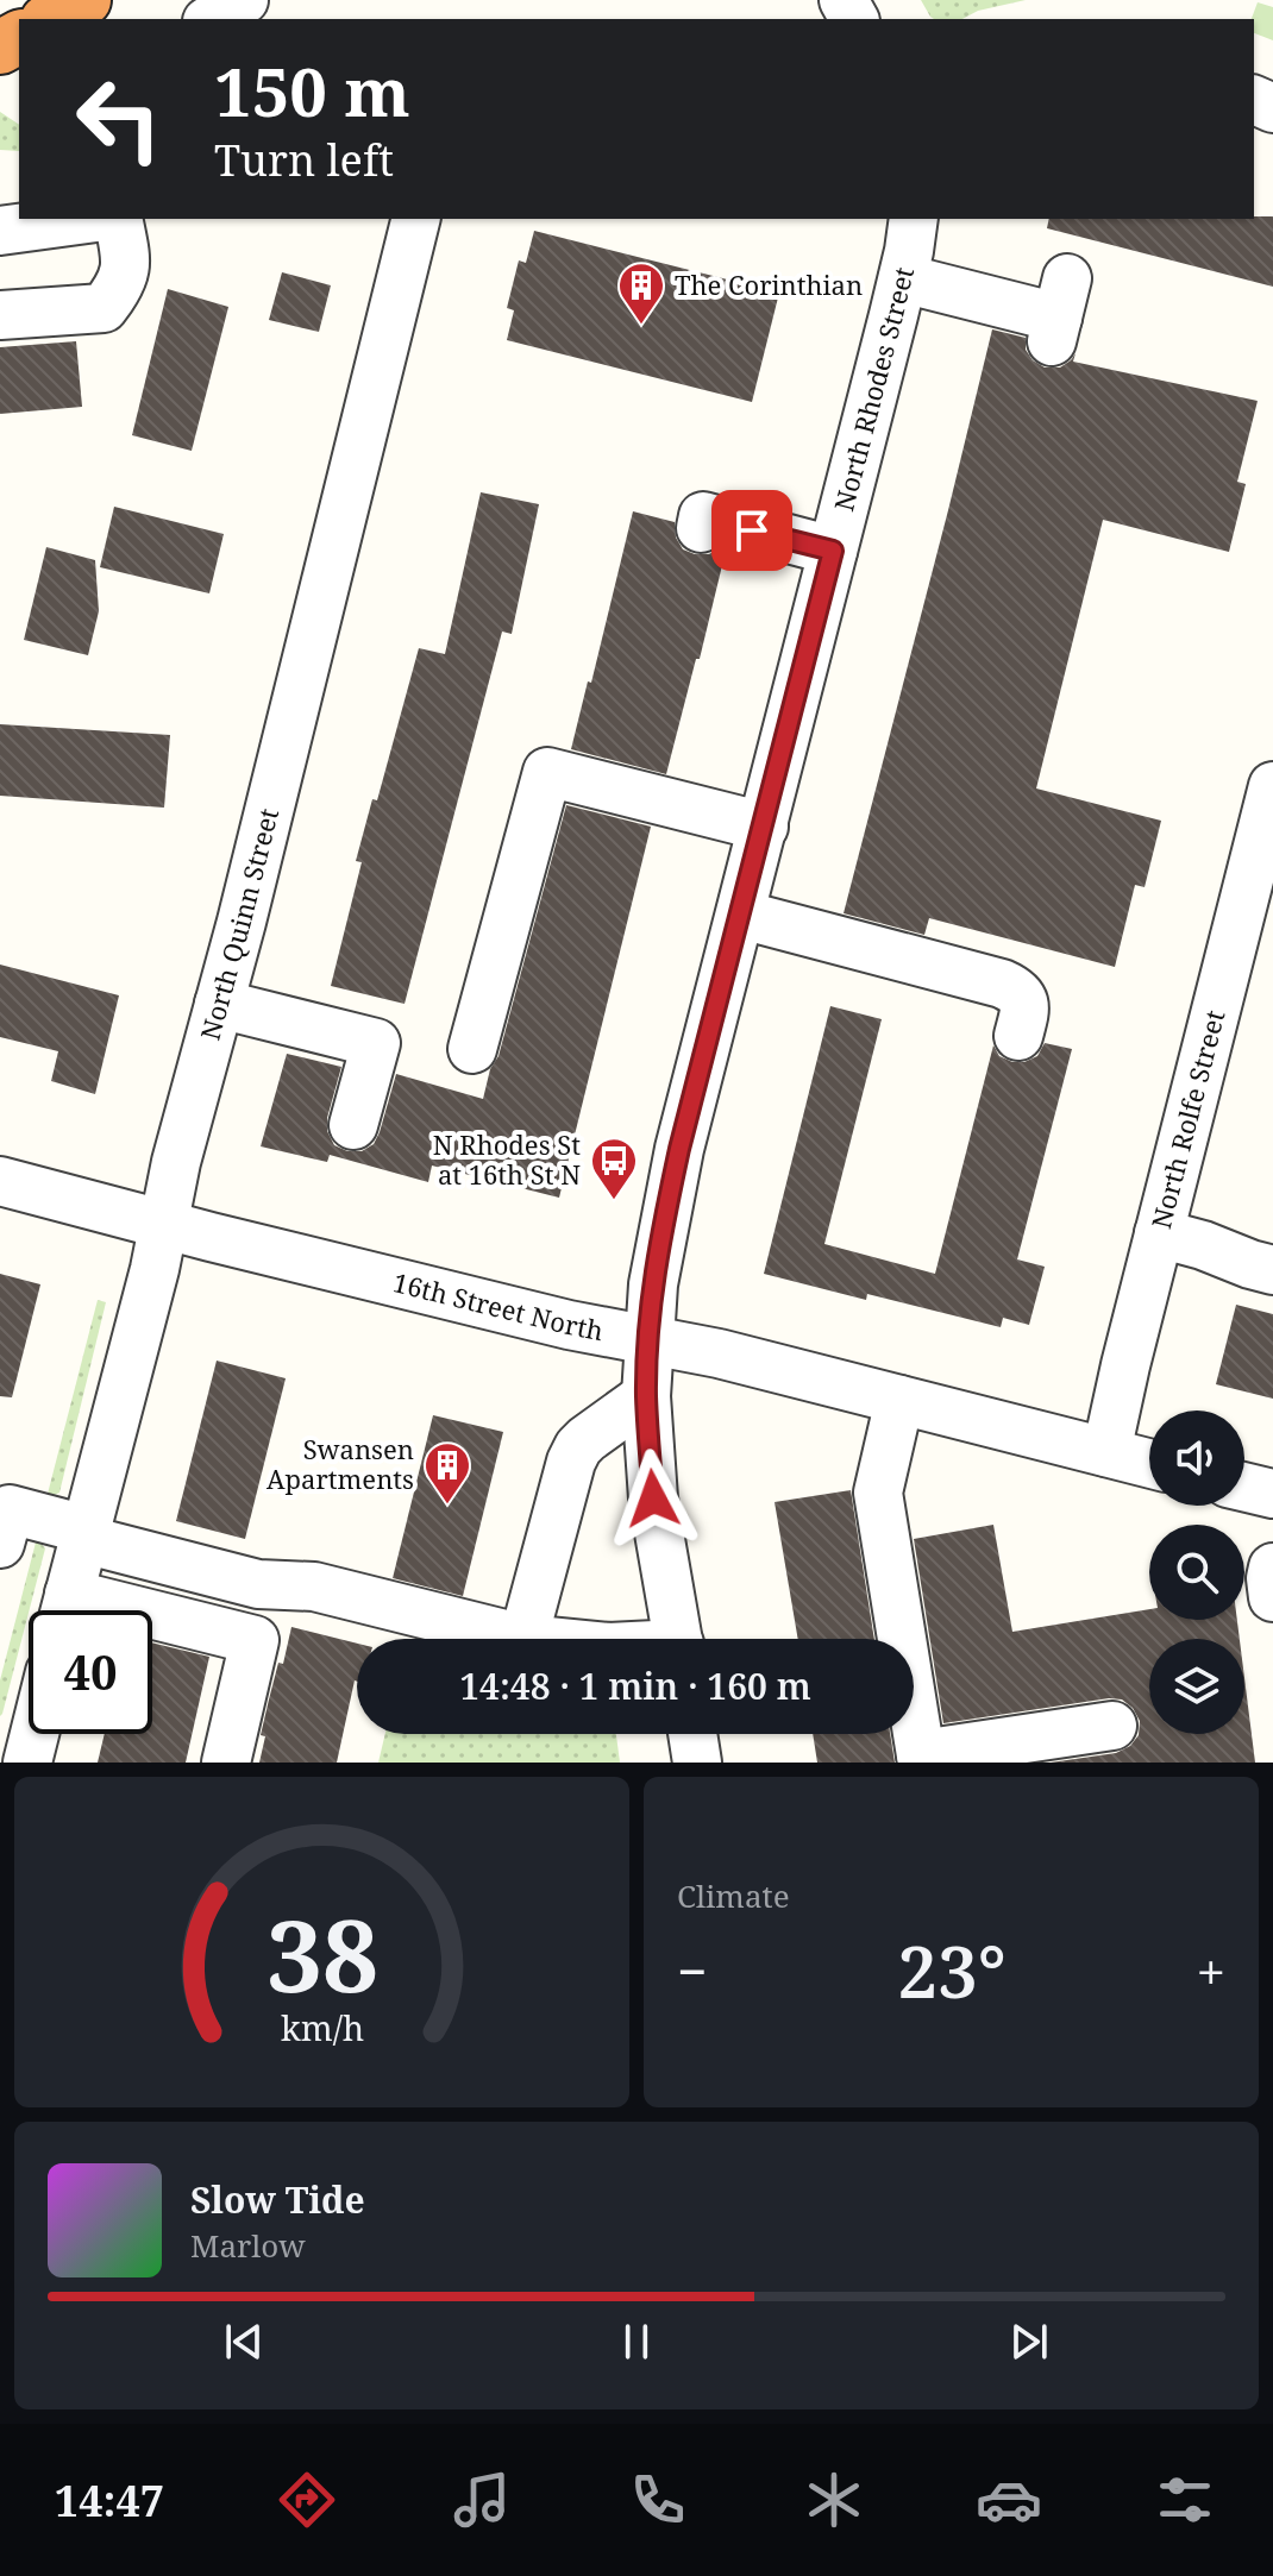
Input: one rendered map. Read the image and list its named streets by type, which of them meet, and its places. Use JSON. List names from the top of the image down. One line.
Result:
{"streets":{"street":["North Rhodes Street","North Quinn Street","North Rolfe Street","16th Street North"]},"crossings":[["North Rhodes Street","North Quinn Street"],["North Rhodes Street","16th Street North"],["North Quinn Street","16th Street North"],["North Rolfe Street","16th Street North"]],"places":{"building":["The Corinthian","Swansen Apartments"],"bus stop":["N Rhodes St at 16th St N"]},"page":{"turn":["150 m","Turn left"],"limit":"40","trip":"14:48 · 1 min · 160 m","tile":"Climate","heat":["−","23°","+"],"song":["Slow Tide","Marlow"],"tabs":"14:47","gauge":["38","km/h"]}}
